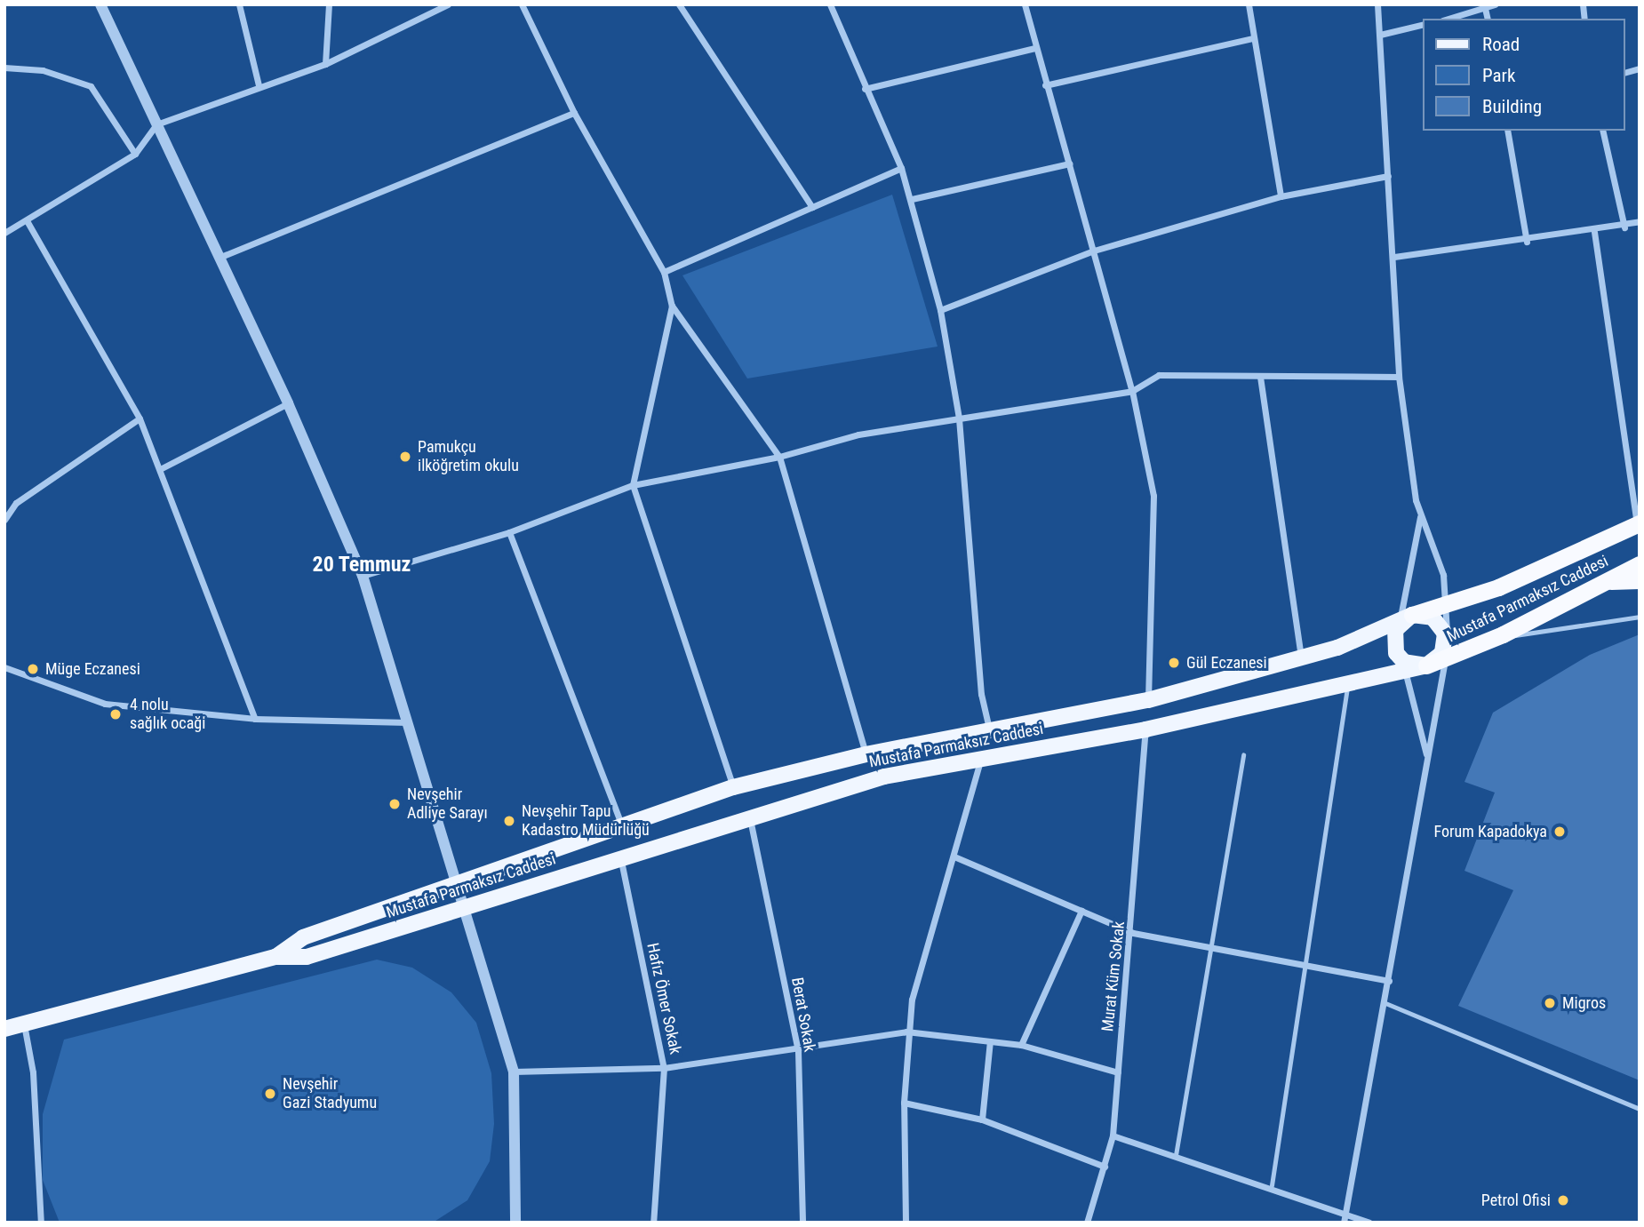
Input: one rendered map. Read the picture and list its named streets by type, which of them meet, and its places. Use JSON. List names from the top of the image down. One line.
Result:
{"streets":{"highway":["Mustafa Parmaksız Caddesi"],"street":["Murat Küm Sokak","Hafız Ömer Sokak","Berat Sokak"]},"crossings":[["Mustafa Parmaksız Caddesi","Murat Küm Sokak"],["Mustafa Parmaksız Caddesi","Hafız Ömer Sokak"],["Mustafa Parmaksız Caddesi","Berat Sokak"]],"districts":["20 Temmuz"],"places":["Pamukçu ilköğretim okulu","Gül Eczanesi","Müge Eczanesi","4 nolu sağlık ocaği","Nevşehir Adliye Sarayı","Nevşehir Tapu Kadastro Müdürlüğü","Forum Kapadokya","Migros","Nevşehir Gazi Stadyumu","Petrol Ofisi"],"legend":["Road","Park","Building"]}
